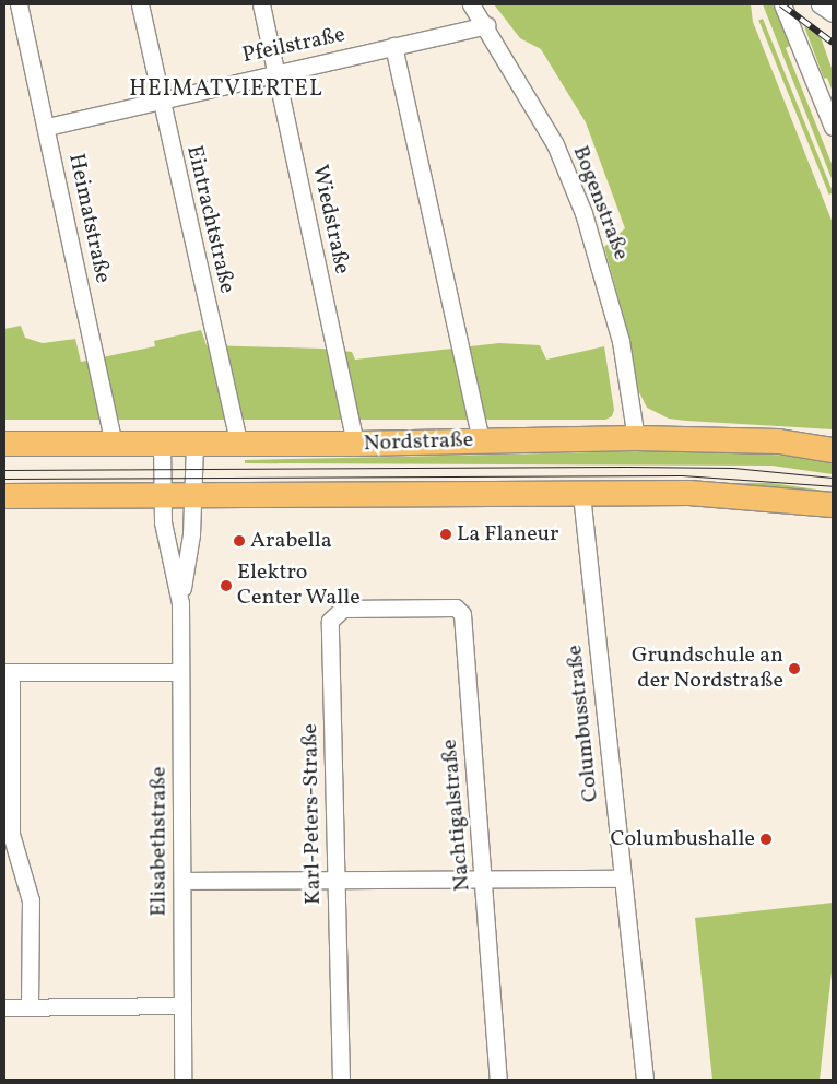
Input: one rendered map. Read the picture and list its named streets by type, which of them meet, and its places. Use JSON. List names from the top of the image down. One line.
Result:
{"streets":{"main road":["Nordstraße"],"street":["Pfeilstraße","Bogenstraße","Heimatstraße","Eintrachtstraße","Wiedstraße","Columbusstraße","Karl-Peters-Straße","Nachtigalstraße","Elisabethstraße"]},"crossings":[["Pfeilstraße","Bogenstraße"],["Pfeilstraße","Heimatstraße"],["Pfeilstraße","Eintrachtstraße"],["Pfeilstraße","Wiedstraße"],["Bogenstraße","Nordstraße"],["Heimatstraße","Nordstraße"],["Eintrachtstraße","Nordstraße"],["Wiedstraße","Nordstraße"],["Nordstraße","Elisabethstraße"],["Karl-Peters-Straße","Nachtigalstraße"]],"districts":["HEIMATVIERTEL"],"places":["La Flaneur","Arabella","Elektro Center Walle","Grundschule an der Nordstraße","Columbushalle"]}
